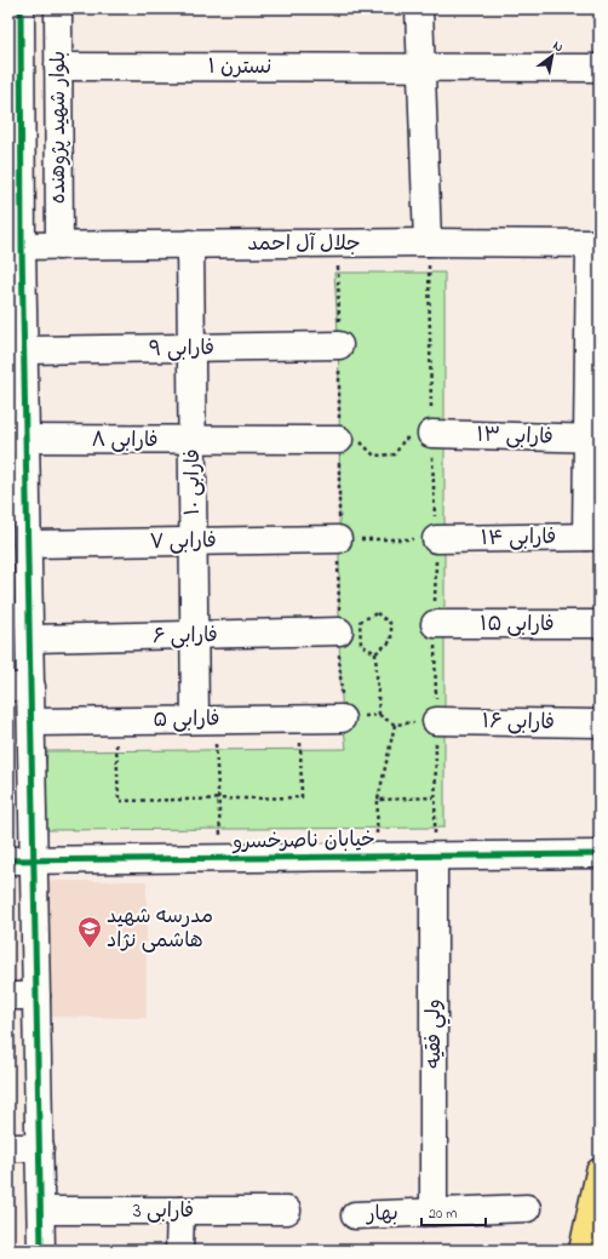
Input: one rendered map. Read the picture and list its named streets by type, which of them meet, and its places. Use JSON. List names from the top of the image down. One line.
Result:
{"streets":{"street":["نسترن ۱","بلوار شهید پژوهنده","جلال آل احمد","فارابی ۹","فارابی ۱۳","فارابی ۸","فارابی ۱۰","فارابی ۱۴","فارابی ۷","فارابی ۱۵","فارابی ۶","فارابی ۵","فارابی ۱۶","خیابان ناصرخسرو","ولي فقيه","فارابی 3","بهار"]},"crossings":[["نسترن ۱","بلوار شهید پژوهنده"],["بلوار شهید پژوهنده","جلال آل احمد"],["بلوار شهید پژوهنده","فارابی ۹"],["بلوار شهید پژوهنده","فارابی ۸"],["بلوار شهید پژوهنده","فارابی ۷"],["بلوار شهید پژوهنده","فارابی ۵"],["بلوار شهید پژوهنده","خیابان ناصرخسرو"],["بلوار شهید پژوهنده","فارابی 3"],["جلال آل احمد","فارابی ۱۰"],["فارابی ۹","فارابی ۱۰"],["فارابی ۸","فارابی ۱۰"],["فارابی ۱۰","فارابی ۷"],["فارابی ۱۰","فارابی ۶"],["فارابی ۱۰","فارابی ۵"],["خیابان ناصرخسرو","ولي فقيه"],["ولي فقيه","بهار"]],"places":{"school or university":["مدرسه شهید ه‍اشمی نژاد"]},"scale_bar":"20 m","north":"top right"}
